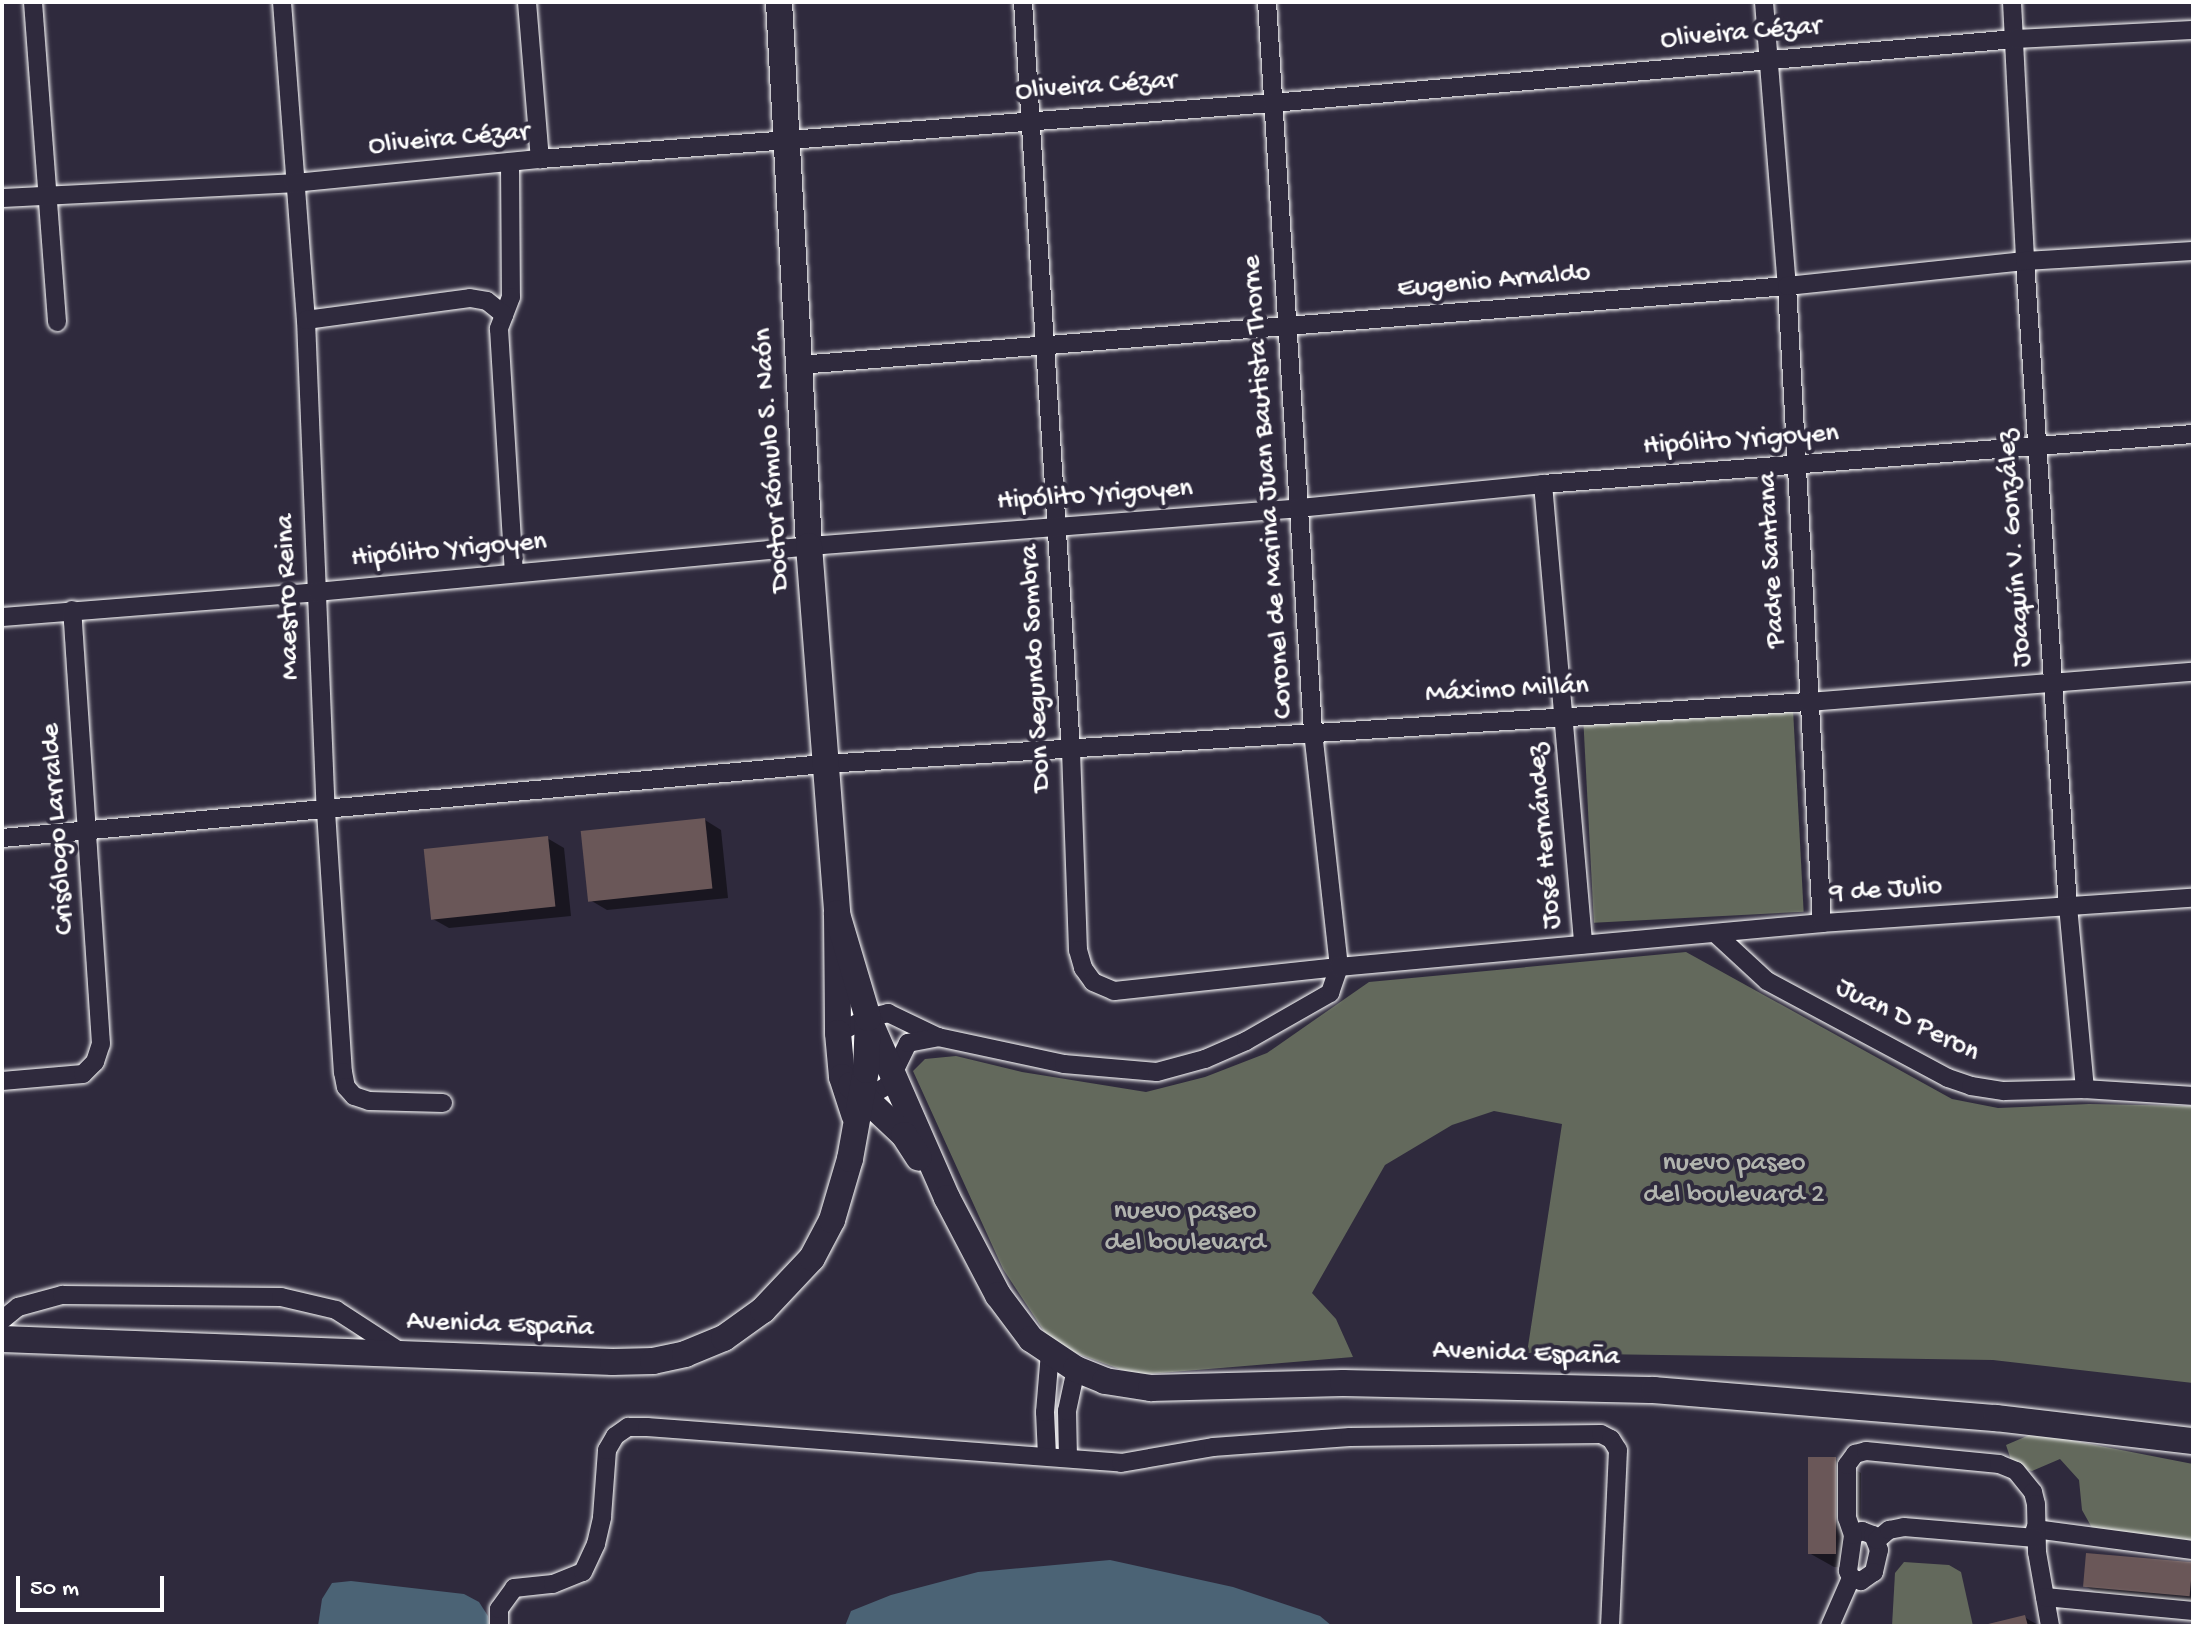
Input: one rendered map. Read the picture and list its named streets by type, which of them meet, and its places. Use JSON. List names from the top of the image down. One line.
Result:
{"streets":{"main road":["Doctor Rómulo S. Naón","Avenida España"],"street":["Oliveira Cézar","Eugenio Arnaldo","Hipólito Yrigoyen","Coronel de Marina Juan Bautista Thorne","Joaquín V. González","Padre Santana","Maestro Reina","Don Segundo Sombra","Máximo Millán","Crisólogo Larralde","José Hernández","9 de Julio","Juan D Peron"]},"crossings":[["Oliveira Cézar","Doctor Rómulo S. Naón"],["Oliveira Cézar","Coronel de Marina Juan Bautista Thorne"],["Oliveira Cézar","Joaquín V. González"],["Oliveira Cézar","Padre Santana"],["Oliveira Cézar","Maestro Reina"],["Oliveira Cézar","Don Segundo Sombra"],["Eugenio Arnaldo","Doctor Rómulo S. Naón"],["Eugenio Arnaldo","Coronel de Marina Juan Bautista Thorne"],["Eugenio Arnaldo","Joaquín V. González"],["Eugenio Arnaldo","Padre Santana"],["Eugenio Arnaldo","Don Segundo Sombra"],["Hipólito Yrigoyen","Doctor Rómulo S. Naón"],["Hipólito Yrigoyen","Coronel de Marina Juan Bautista Thorne"],["Hipólito Yrigoyen","Joaquín V. González"],["Hipólito Yrigoyen","Padre Santana"],["Hipólito Yrigoyen","Maestro Reina"],["Hipólito Yrigoyen","Don Segundo Sombra"],["Hipólito Yrigoyen","Crisólogo Larralde"],["Hipólito Yrigoyen","José Hernández"],["Doctor Rómulo S. Naón","Máximo Millán"],["Doctor Rómulo S. Naón","Avenida España"],["Coronel de Marina Juan Bautista Thorne","Don Segundo Sombra"],["Coronel de Marina Juan Bautista Thorne","Máximo Millán"],["Joaquín V. González","Máximo Millán"],["Joaquín V. González","9 de Julio"],["Joaquín V. González","Juan D Peron"],["Padre Santana","Máximo Millán"],["Padre Santana","9 de Julio"],["Maestro Reina","Máximo Millán"],["Don Segundo Sombra","Máximo Millán"],["Don Segundo Sombra","José Hernández"],["Don Segundo Sombra","9 de Julio"],["Máximo Millán","Crisólogo Larralde"],["Máximo Millán","José Hernández"],["José Hernández","9 de Julio"],["9 de Julio","Juan D Peron"]],"parks":["nuevo paseo del boulevard 2","nuevo paseo del boulevard"],"scale_bar":"50 m"}
